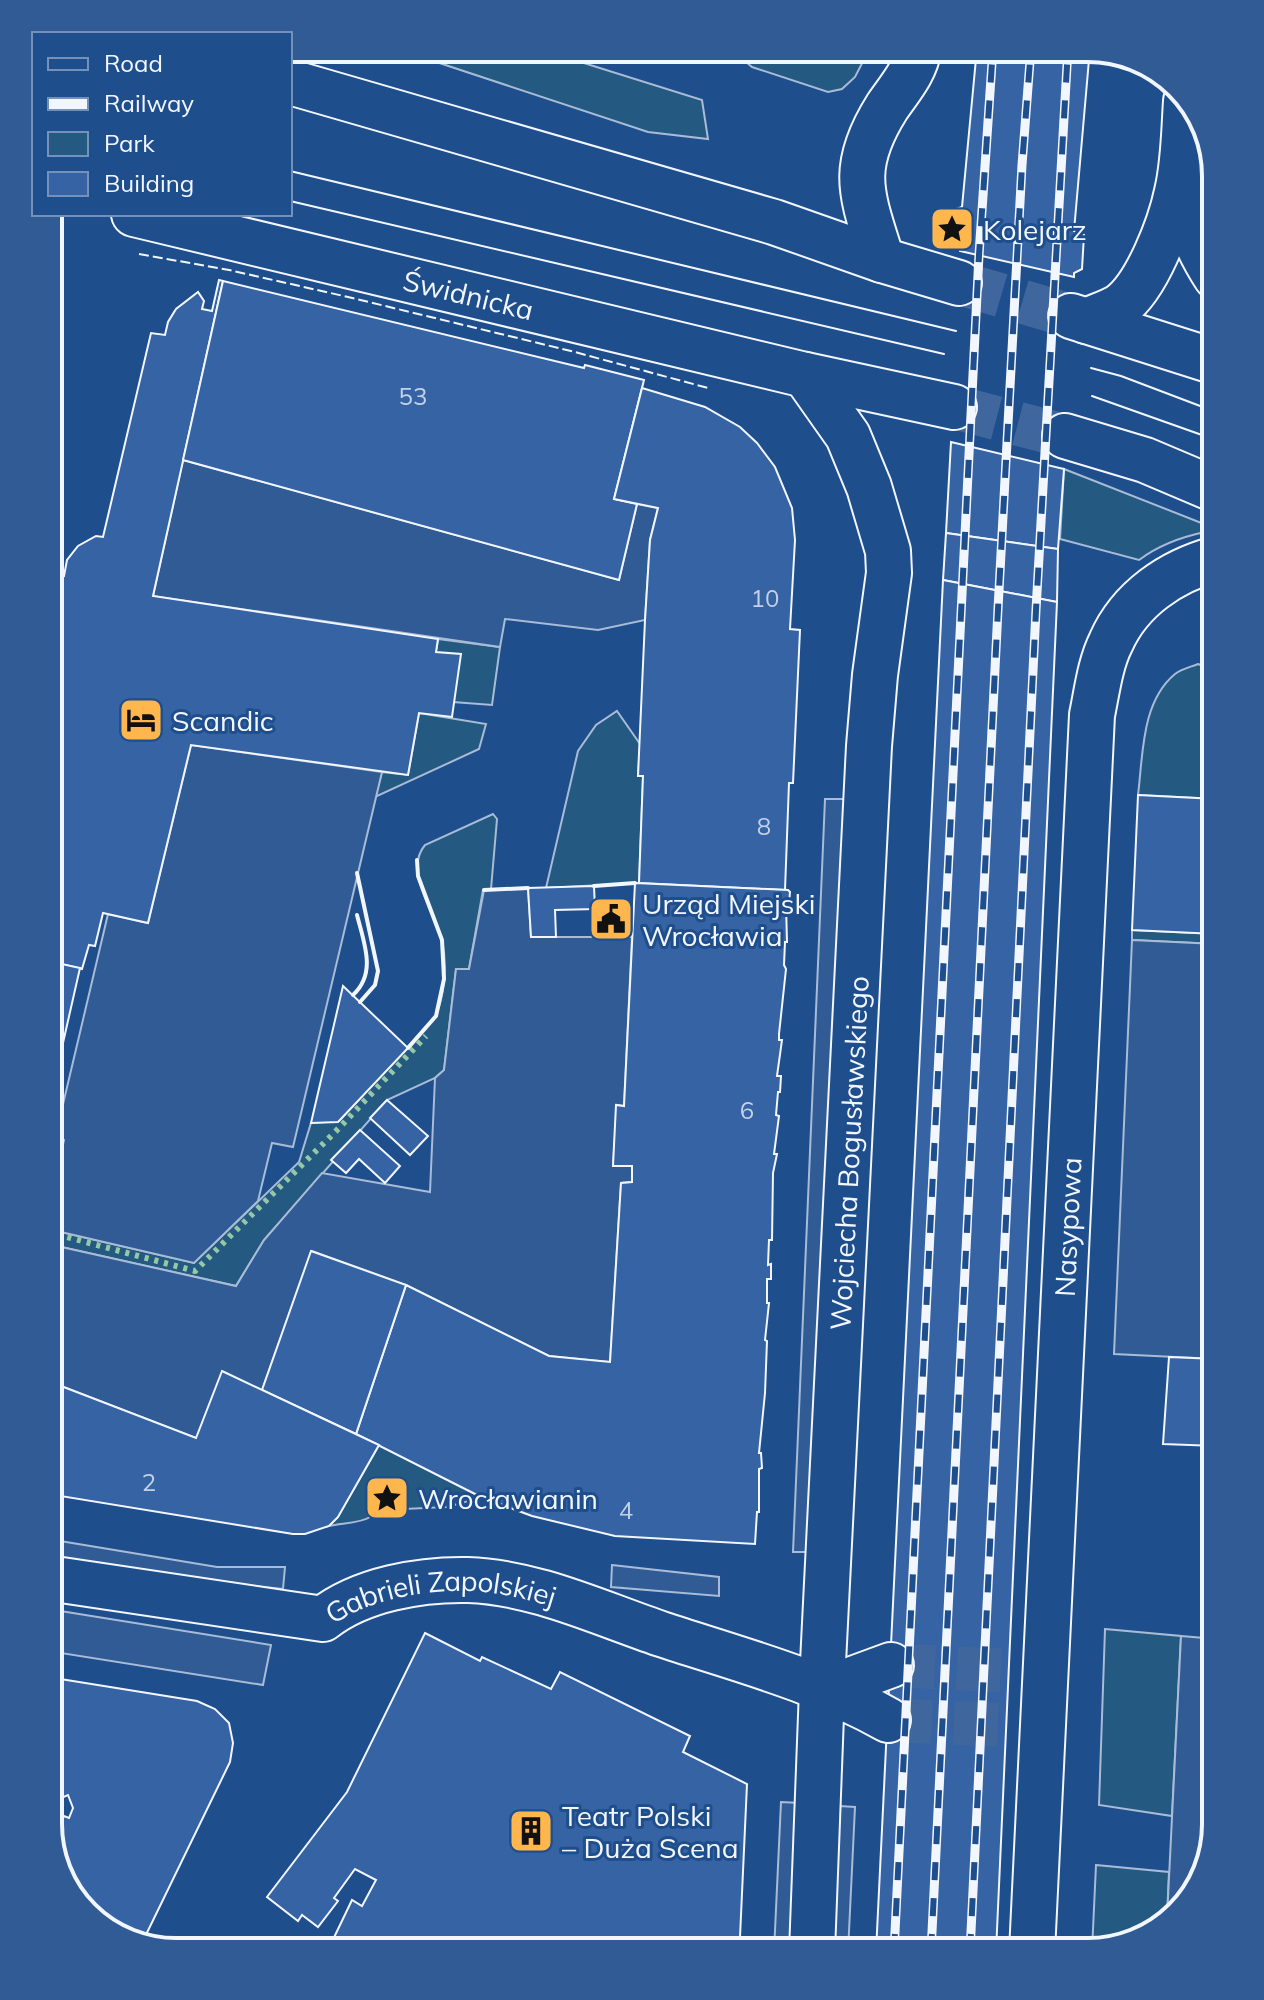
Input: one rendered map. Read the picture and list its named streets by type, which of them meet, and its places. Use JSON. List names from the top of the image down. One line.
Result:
{"streets":{"street":["Świdnicka","Wojciecha Bogusławskiego","Nasypowa","Gabrieli Zapolskiej"]},"crossings":[["Świdnicka","Wojciecha Bogusławskiego"],["Wojciecha Bogusławskiego","Gabrieli Zapolskiej"]],"places":{"place":["Kolejarz","Wrocławianin"],"hotel":["Scandic"],"public building":["Urząd Miejski Wrocławia"],"building":["Teatr Polski – Duża Scena"]},"house_numbers":["53","10","8","6","2","4"],"legend":["Road","Railway","Park","Building"]}
